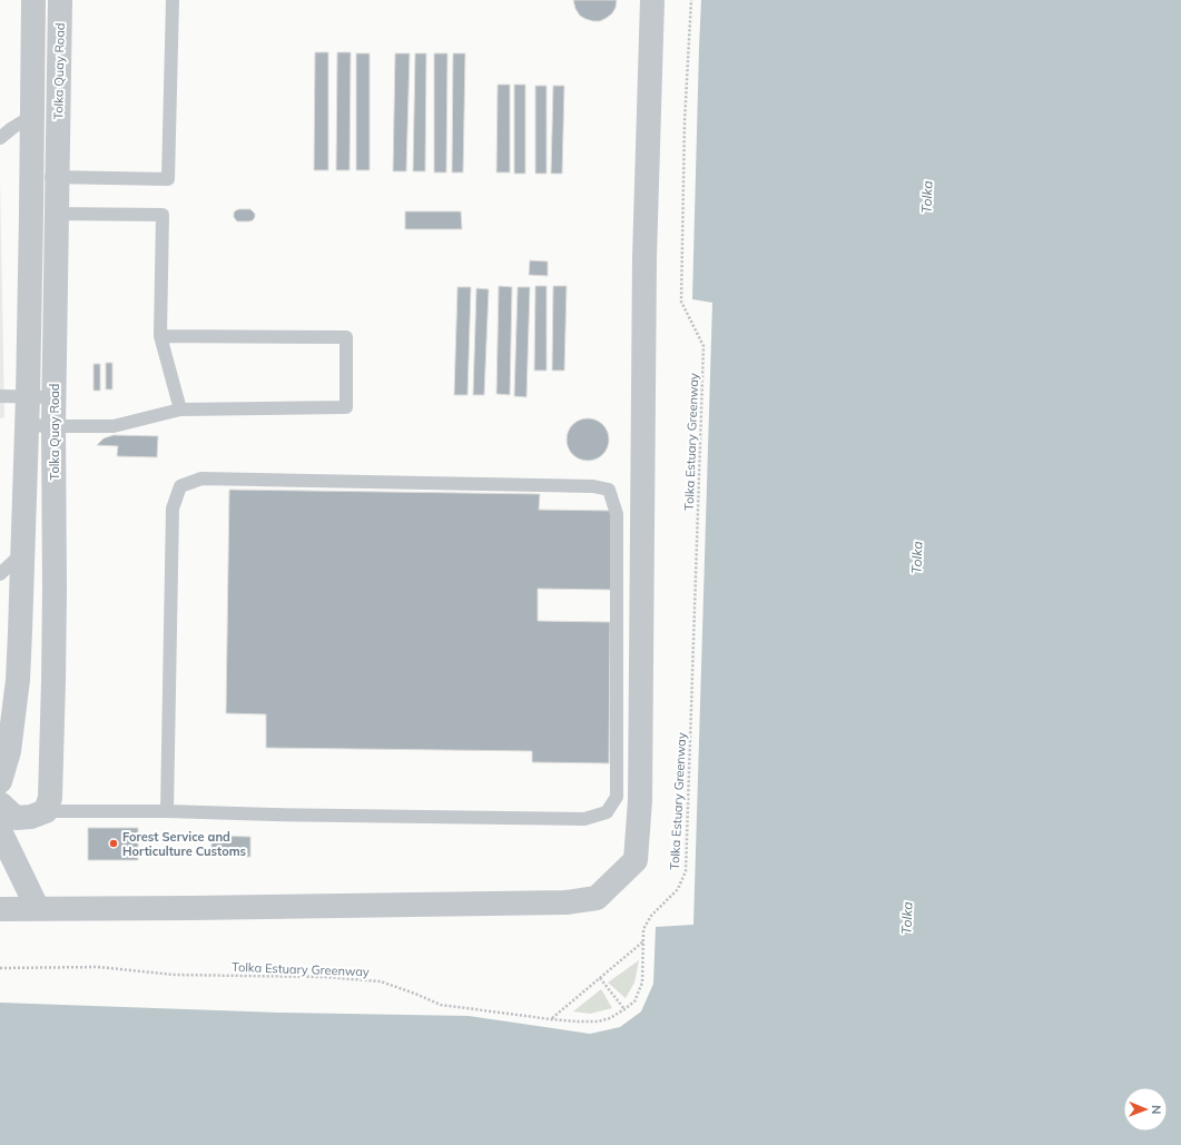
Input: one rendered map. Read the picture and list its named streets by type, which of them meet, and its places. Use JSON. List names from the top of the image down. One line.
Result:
{"streets":{"street":["Tolka Quay Road"],"path":["Tolka Estuary Greenway"]},"water":["Tolka"],"places":["Forest Service and Horticulture Customs"],"north":"right"}
